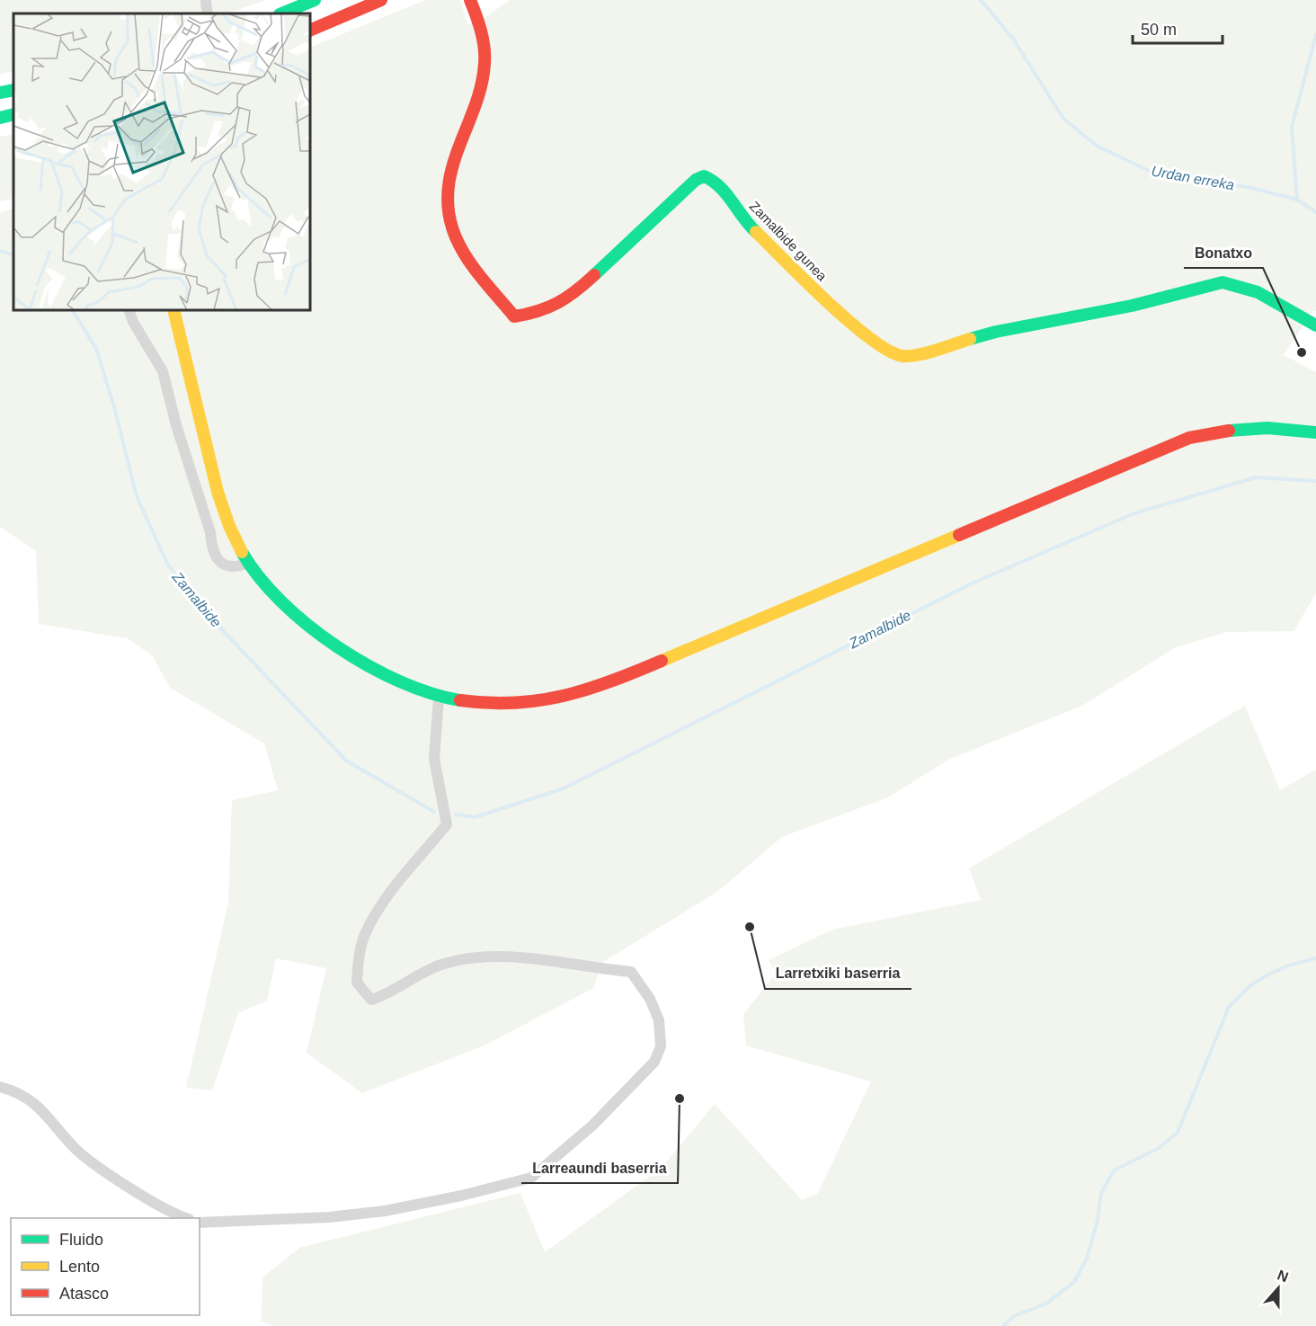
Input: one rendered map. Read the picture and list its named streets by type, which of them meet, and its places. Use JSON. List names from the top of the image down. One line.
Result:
{"streets":{"main road":["Zamalbide gunea"]},"water":["Urdan erreka","Zamalbide"],"places":["Bonatxo","Larretxiki baserria","Larreaundi baserria"],"legend":["Fluido","Lento","Atasco"],"scale_bar":"50 m","north":"top"}
